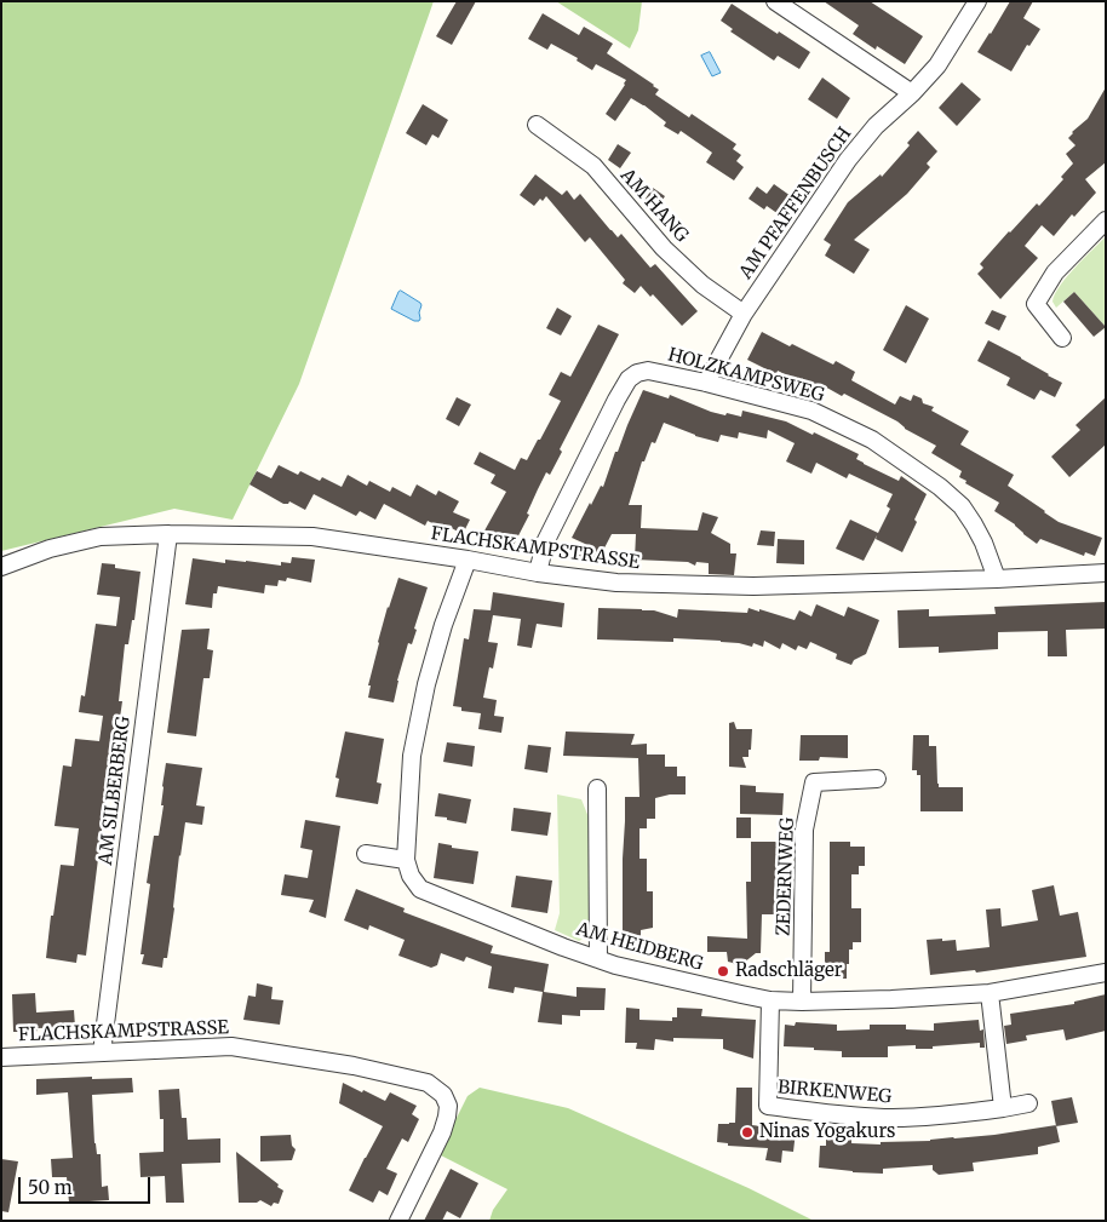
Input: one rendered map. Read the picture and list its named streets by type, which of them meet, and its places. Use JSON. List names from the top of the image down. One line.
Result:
{"streets":{"street":["AM PFAFFENBUSCH","AM HANG","HOLZKAMPSWEG","FLACHSKAMPSTRASSE","AM SILBERBERG","ZEDERNWEG","AM HEIDBERG","BIRKENWEG"]},"crossings":[["AM PFAFFENBUSCH","AM HANG"],["AM PFAFFENBUSCH","HOLZKAMPSWEG"],["HOLZKAMPSWEG","FLACHSKAMPSTRASSE"],["FLACHSKAMPSTRASSE","AM SILBERBERG"],["FLACHSKAMPSTRASSE","AM HEIDBERG"],["ZEDERNWEG","AM HEIDBERG"],["AM HEIDBERG","BIRKENWEG"]],"places":["Radschläger","Ninas Yogakurs"],"scale_bar":"50 m"}
